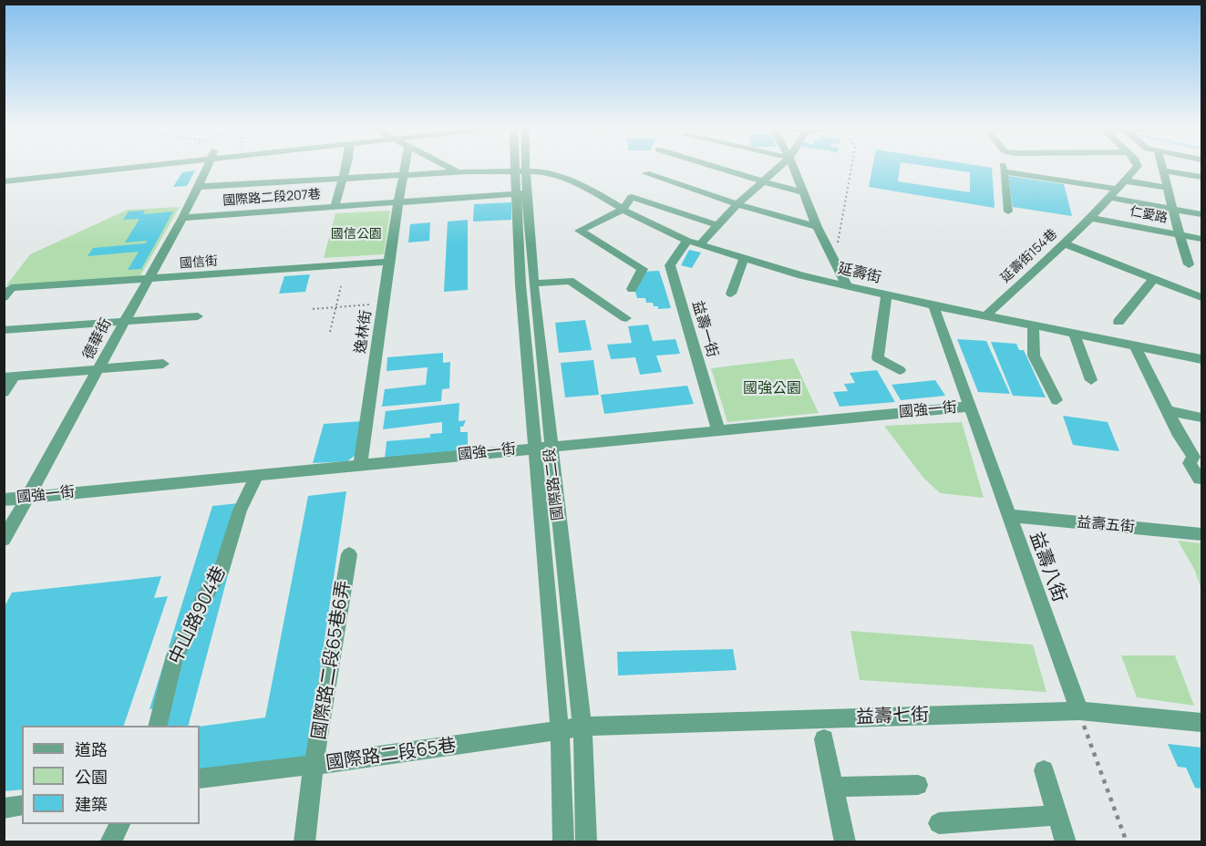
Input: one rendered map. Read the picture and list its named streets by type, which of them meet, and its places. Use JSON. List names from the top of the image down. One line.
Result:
{"streets":{"street":["國際路二段207巷","仁愛路","延壽街154巷","國信街","延壽街","益壽一街","逸林街","德華街","國強一街","國際路二段","益壽五街","益壽八街","中山路904巷","國際路二段65巷6弄","益壽七街","國際路二段65巷"]},"crossings":[["國際路二段207巷","逸林街"],["國際路二段207巷","德華街"],["國際路二段207巷","國際路二段"],["仁愛路","延壽街154巷"],["延壽街154巷","延壽街"],["國信街","逸林街"],["國信街","德華街"],["延壽街","益壽一街"],["延壽街","逸林街"],["延壽街","德華街"],["延壽街","國際路二段"],["延壽街","益壽八街"],["益壽一街","國強一街"],["逸林街","國強一街"],["德華街","國強一街"],["國強一街","國際路二段"],["國強一街","益壽八街"],["國強一街","中山路904巷"],["國際路二段","益壽七街"],["國際路二段","國際路二段65巷"],["益壽五街","益壽八街"],["益壽八街","益壽七街"],["國際路二段65巷6弄","國際路二段65巷"],["益壽七街","國際路二段65巷"]],"parks":["國信公園","國強公園"],"legend":["道路","公園","建築"]}
